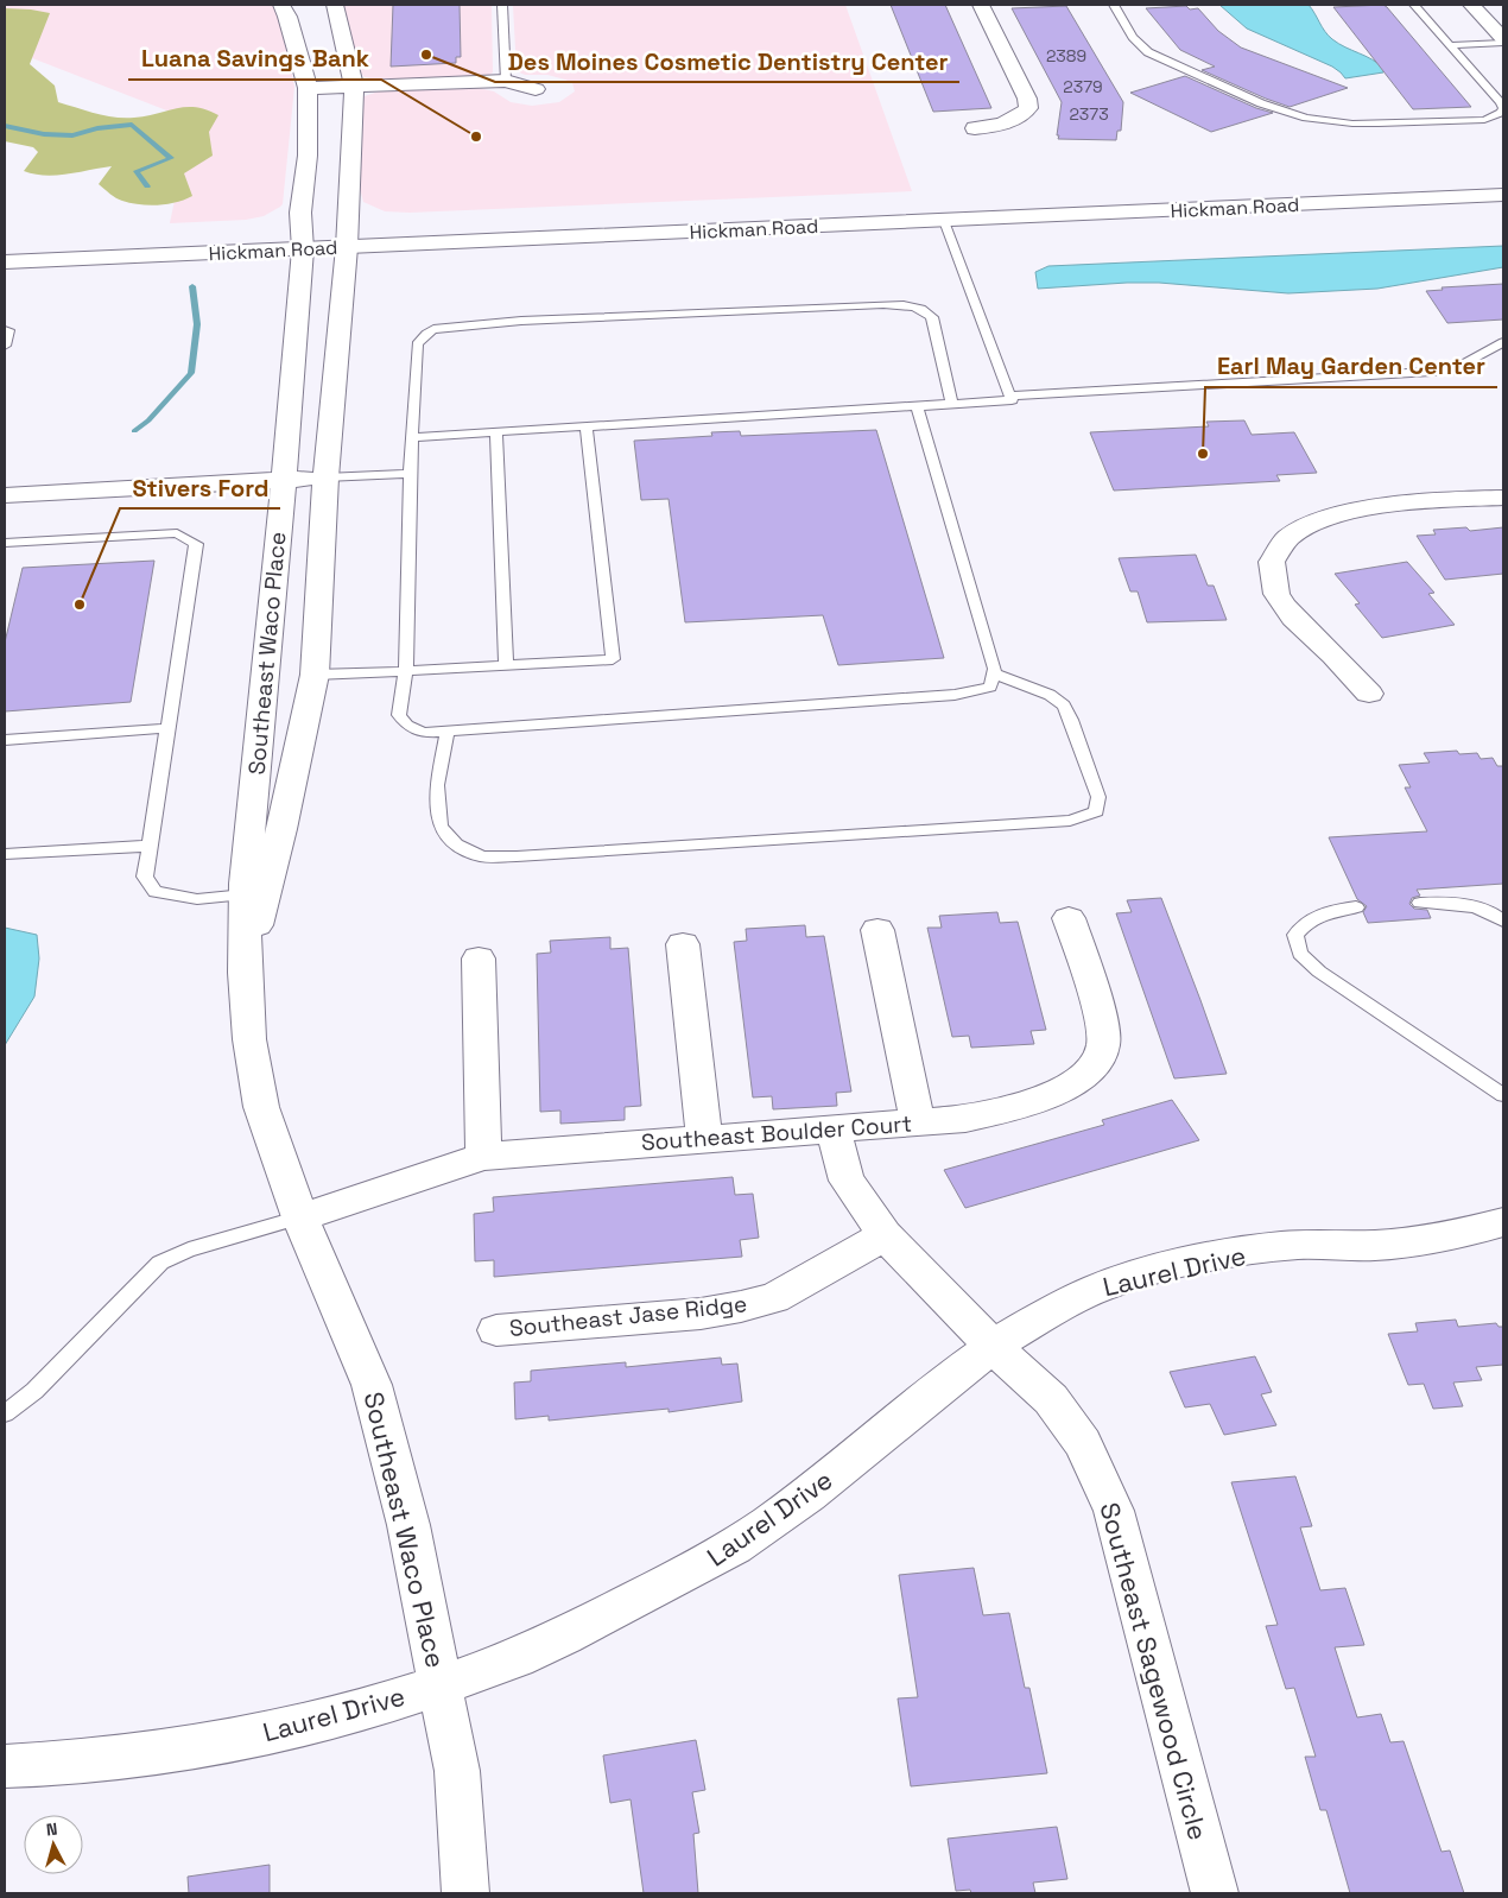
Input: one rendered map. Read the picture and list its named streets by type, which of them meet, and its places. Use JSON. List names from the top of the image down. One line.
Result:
{"streets":{"main road":["Hickman Road","Southeast Waco Place","Southeast Boulder Court","Laurel Drive","Southeast Jase Ridge","Southeast Sagewood Circle"]},"crossings":[["Hickman Road","Southeast Waco Place"],["Southeast Waco Place","Southeast Boulder Court"],["Southeast Waco Place","Laurel Drive"],["Southeast Boulder Court","Southeast Sagewood Circle"],["Laurel Drive","Southeast Sagewood Circle"],["Southeast Jase Ridge","Southeast Sagewood Circle"]],"places":["Des Moines Cosmetic Dentistry Center","Luana Savings Bank","Earl May Garden Center","Stivers Ford"],"house_numbers":["2389","2379","2373"],"north":"top"}
